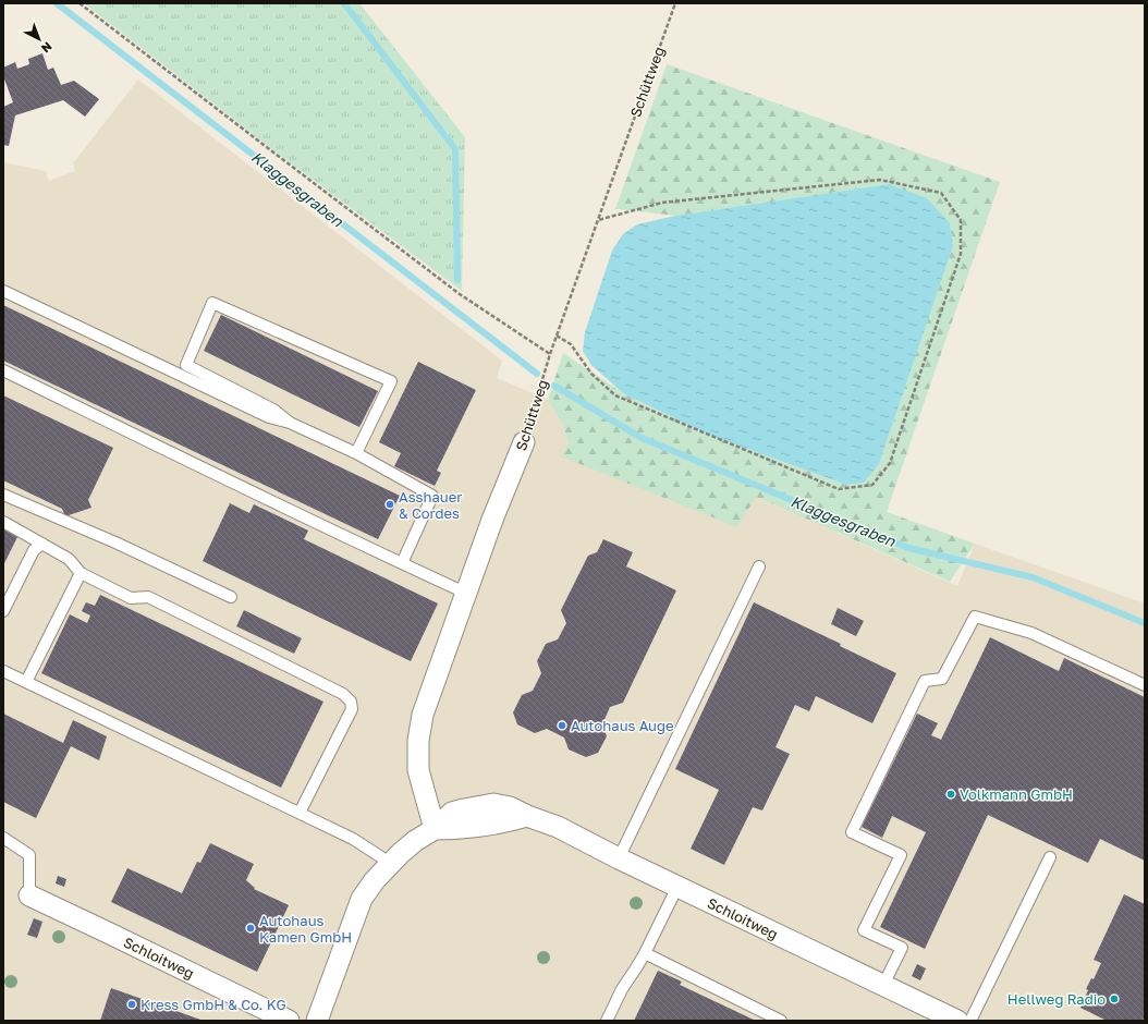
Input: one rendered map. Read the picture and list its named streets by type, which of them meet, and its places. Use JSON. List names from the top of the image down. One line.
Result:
{"streets":{"street":["Schüttweg","Schloitweg"]},"crossings":[["Schüttweg","Schloitweg"]],"water":["Klaggesgraben"],"places":["Asshauer & Cordes","Autohaus Auge","Volkmann GmbH","Autohaus Kamen GmbH","Hellweg Radio","Kress GmbH & Co. KG"],"north":"bottom right"}
